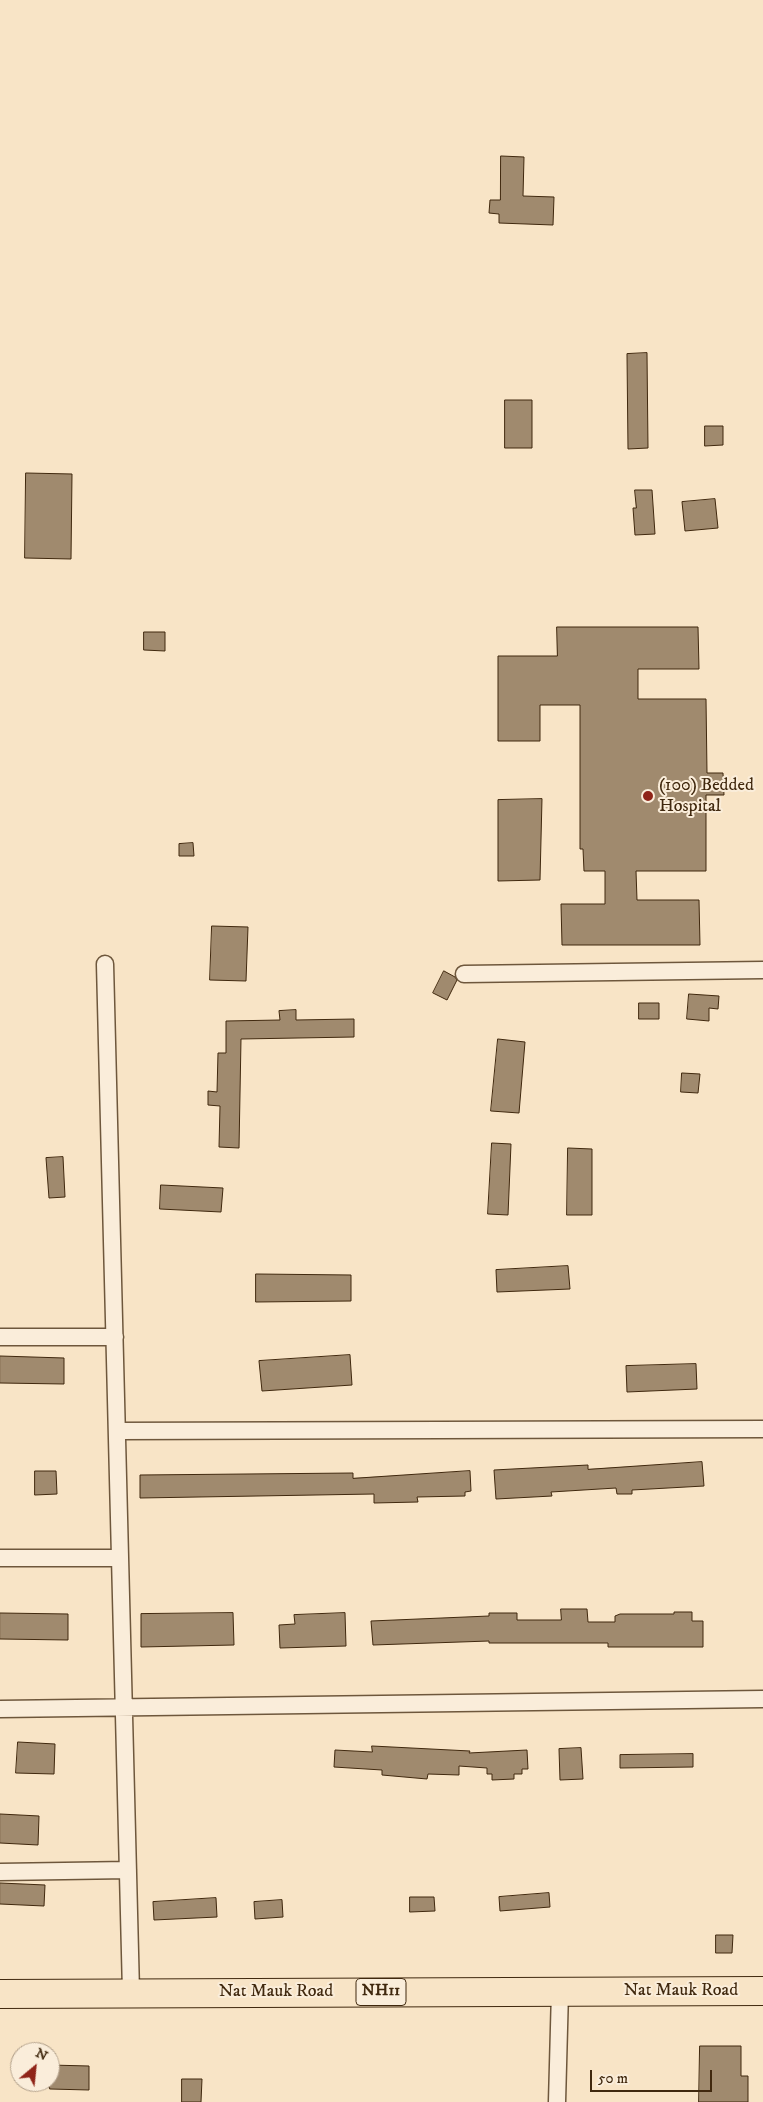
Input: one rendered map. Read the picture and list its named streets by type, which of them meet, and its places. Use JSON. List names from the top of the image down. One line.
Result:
{"streets":{"highway":["Nat Mauk Road","NH11"]},"places":["(100) Bedded Hospital"],"scale_bar":"50 m","north":"top right"}
